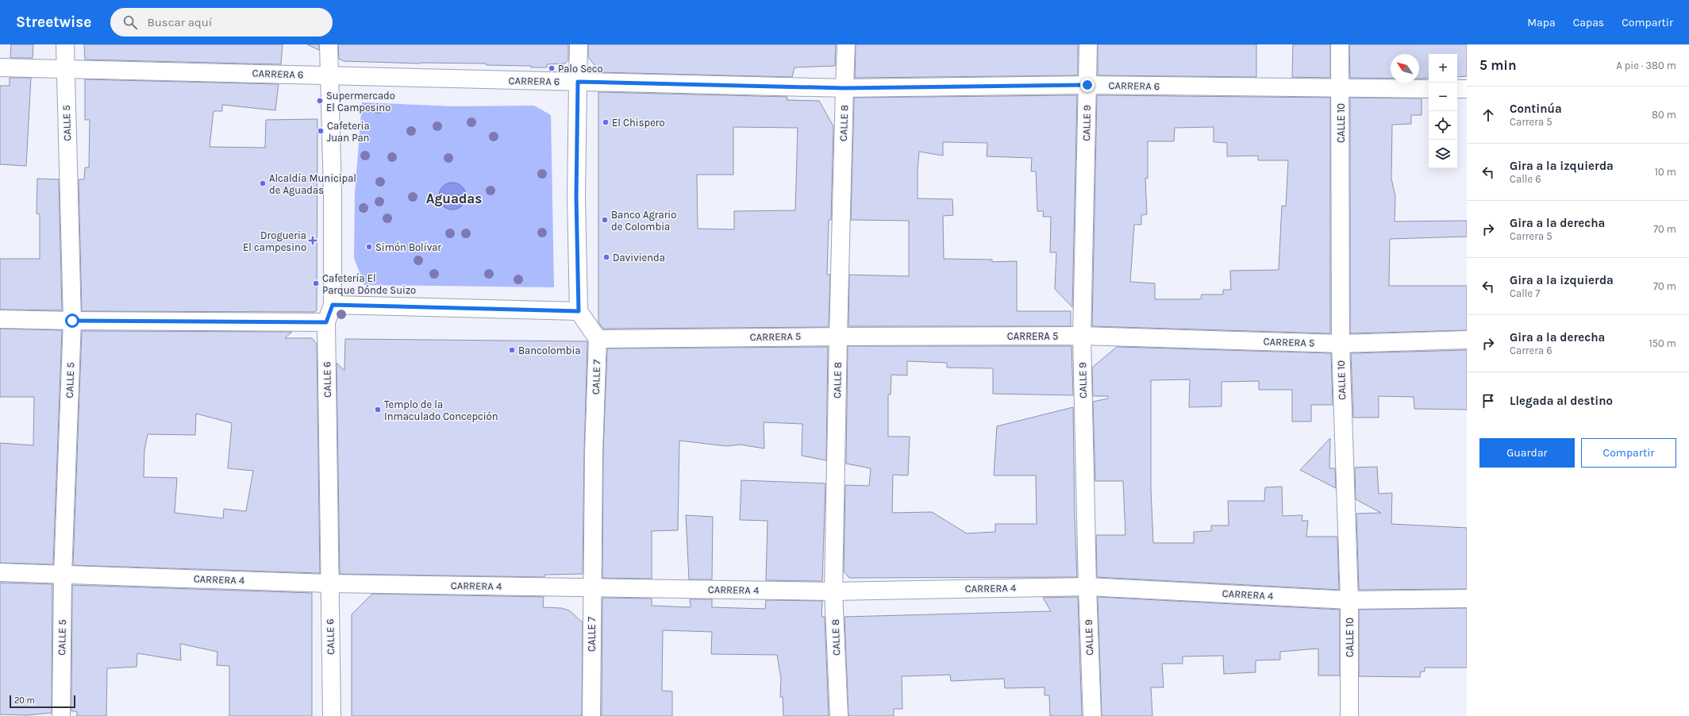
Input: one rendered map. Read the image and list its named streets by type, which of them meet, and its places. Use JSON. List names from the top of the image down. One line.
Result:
{"streets":{"street":["CARRERA 6","CALLE 5","CALLE 8","CALLE 9","CALLE 10","CARRERA 5","CALLE 7","CALLE 6","CARRERA 4"]},"crossings":[["CARRERA 6","CALLE 5"],["CARRERA 6","CALLE 8"],["CARRERA 6","CALLE 9"],["CARRERA 6","CALLE 10"],["CARRERA 6","CALLE 6"],["CALLE 5","CARRERA 4"],["CALLE 8","CARRERA 5"],["CALLE 8","CARRERA 4"],["CALLE 9","CARRERA 5"],["CALLE 9","CARRERA 4"],["CALLE 10","CARRERA 5"],["CALLE 10","CARRERA 4"],["CARRERA 5","CALLE 7"],["CALLE 7","CARRERA 4"],["CALLE 6","CARRERA 4"]],"districts":["Aguadas"],"places":{"other":["Palo Seco","Supermercado El Campesino","El Chispero","Cafeteria Juan Pan","Alcaldía Municipal de Aguadas","Banco Agrario de Colombia","Simón Bolívar","Davivienda","Cafetería El Parque Dónde Suizo","Bancolombia","Templo de la Inmaculado Concepción"],"health":["Drogueria El campesino"]},"scale_bar":"20 m","north":"top left","page":{"header":"Streetwise","search":"Buscar aquí","nav":["Mapa","Capas","Compartir"],"heading":["5 min","A pie · 380 m"],"map_buttons":["+","−"],"list":[["Continúa","Carrera 5","80 m"],["Gira a la izquierda","Calle 6","10 m"],["Gira a la derecha","Carrera 5","70 m"],["Gira a la izquierda","Calle 7","70 m"],["Gira a la derecha","Carrera 6","150 m"],"Llegada al destino"],"buttons":["Guardar","Compartir"],"scale":"20 m"}}
